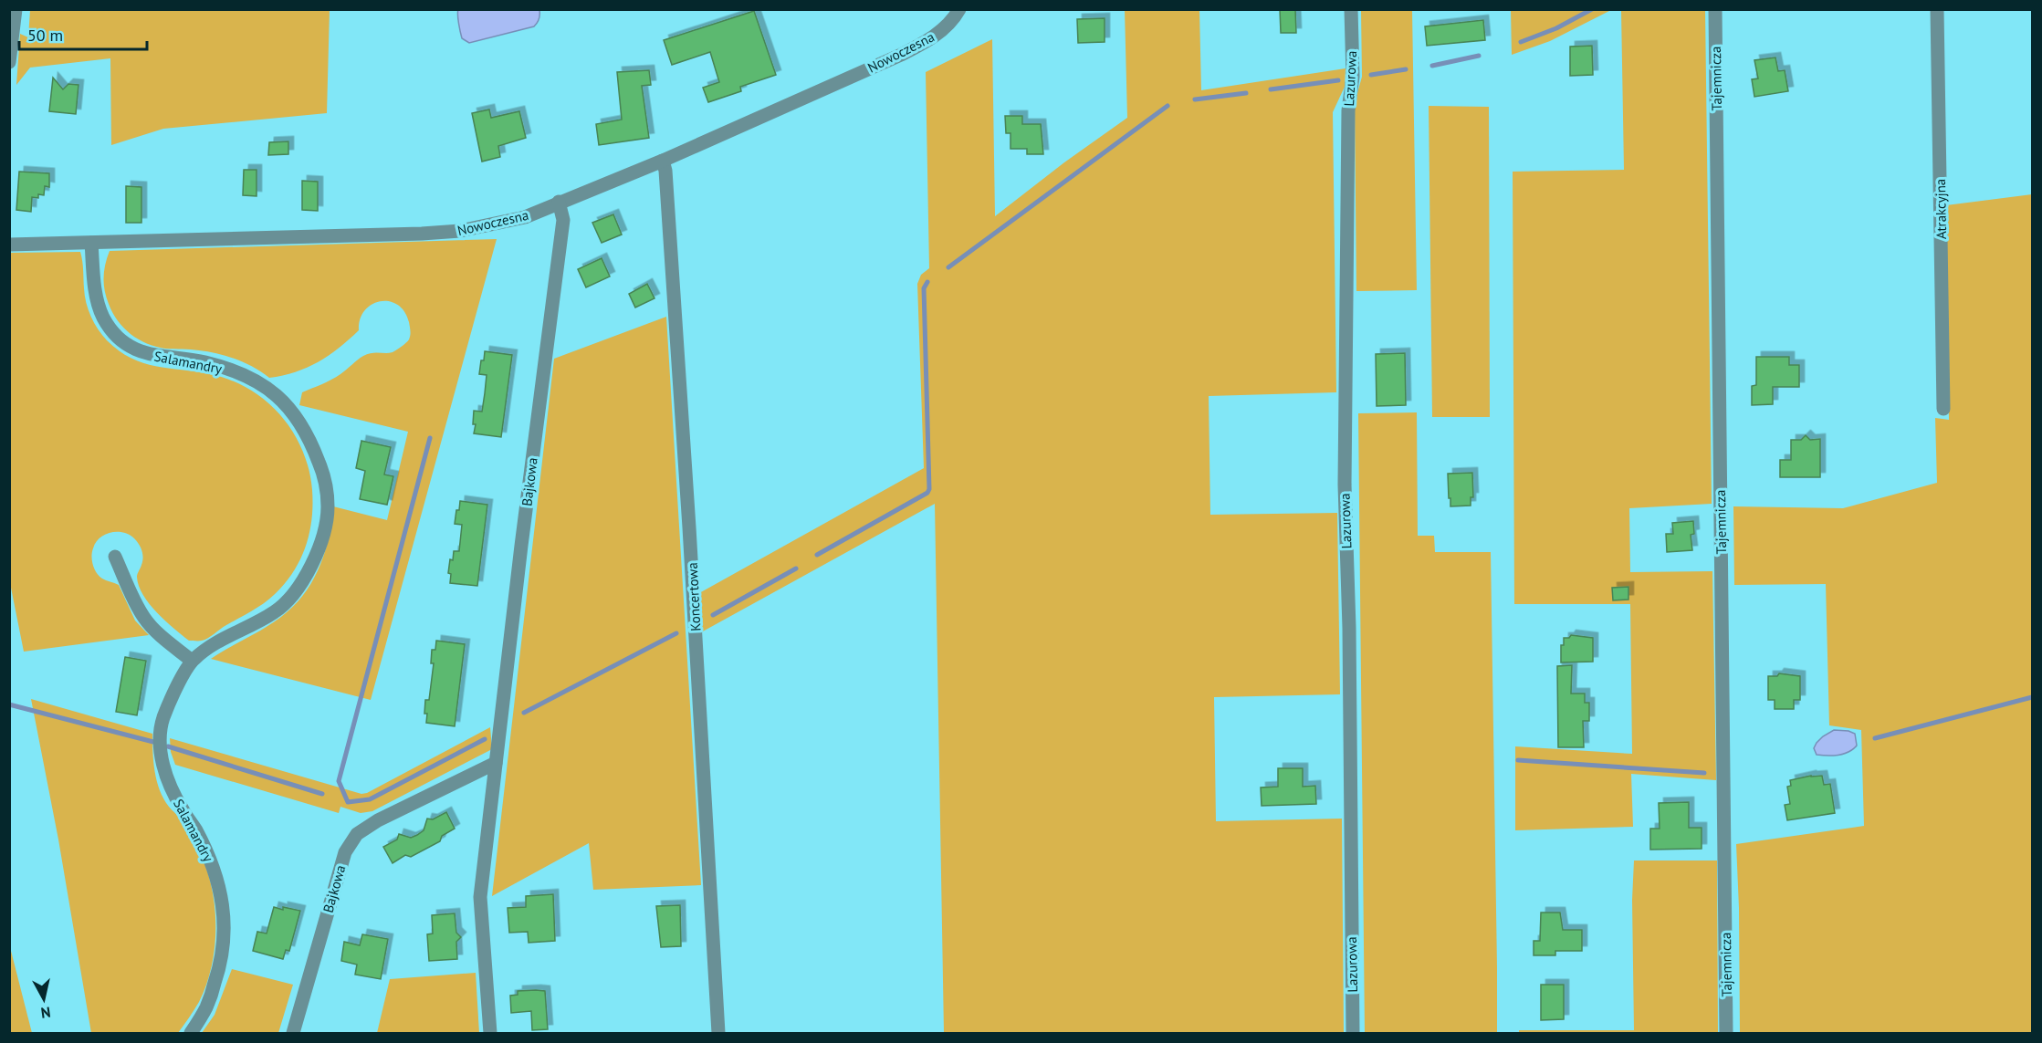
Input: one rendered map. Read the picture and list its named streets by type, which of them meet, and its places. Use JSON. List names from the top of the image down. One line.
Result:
{"streets":{"street":["Nowoczesna","Lazurowa","Tajemnicza","Atrakcyjna","Salamandry","Bajkowa","Koncertowa"]},"crossings":[["Nowoczesna","Salamandry"],["Nowoczesna","Bajkowa"],["Nowoczesna","Koncertowa"]],"scale_bar":"50 m","north":"bottom"}
